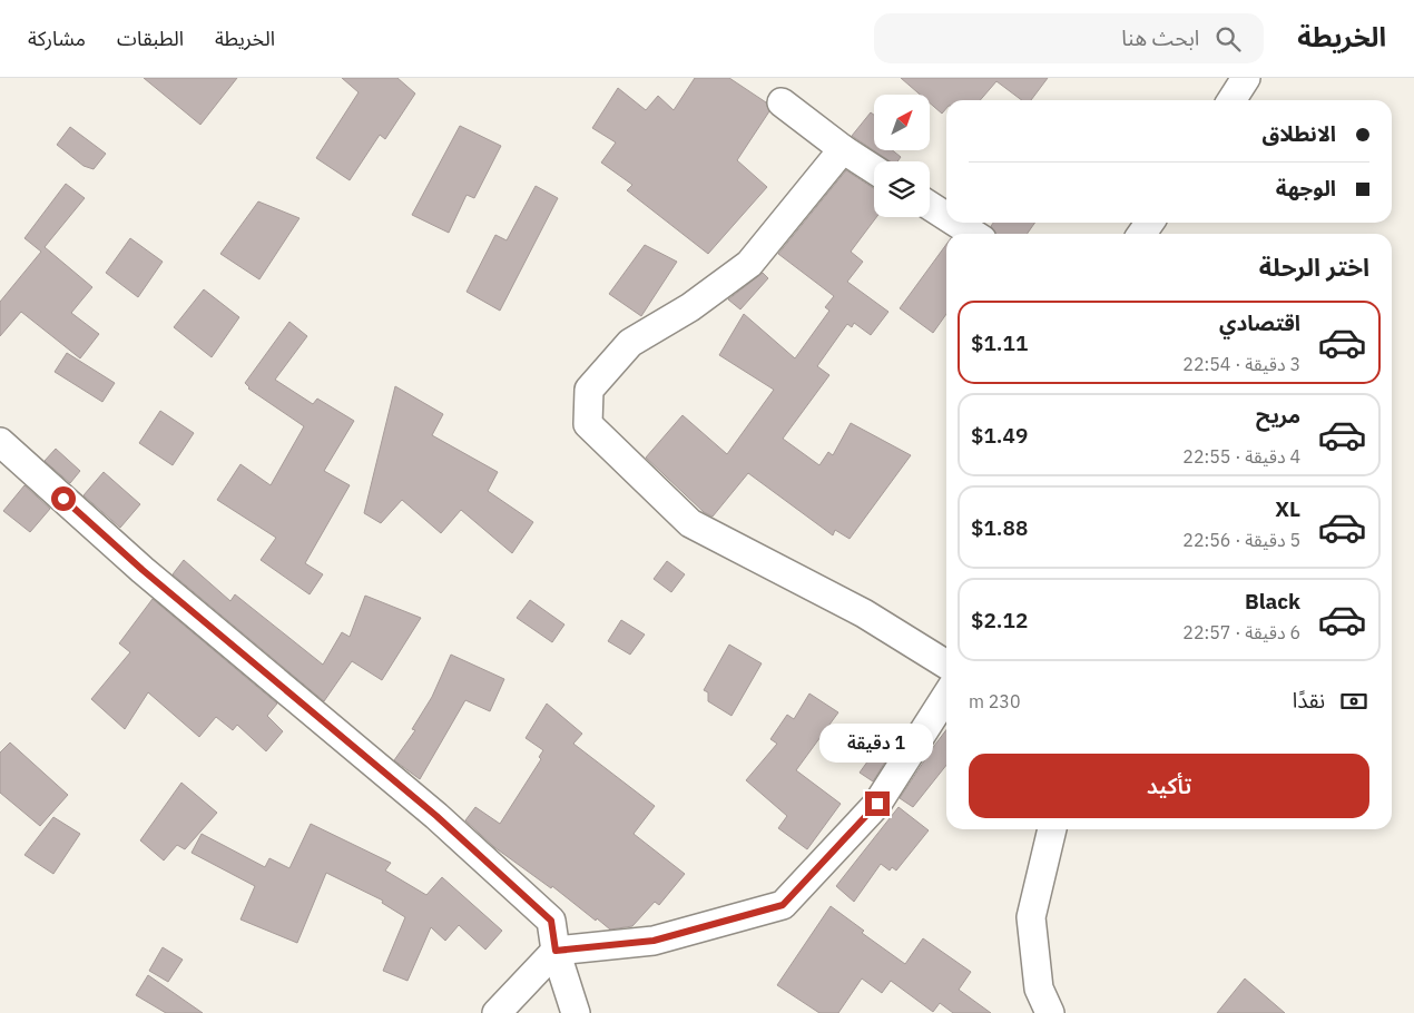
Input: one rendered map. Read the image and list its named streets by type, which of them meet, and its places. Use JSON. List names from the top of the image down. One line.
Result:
{"north":"top right","page":{"header":"الخريطة","search":"ابحث هنا","nav":["الخريطة","الطبقات","مشاركة"],"banner":["الانطلاق","الوجهة"],"heading":"اختر الرحلة","list":[{"name":"اقتصادي","note":"3 دقيقة · 22:54","value":"$1.11"},{"name":"مريح","note":"4 دقيقة · 22:55","value":"$1.49"},{"name":"XL","note":"5 دقيقة · 22:56","value":"$1.88"},{"name":"Black","note":"6 دقيقة · 22:57","value":"$2.12"}],"pay":["نقدًا","230 m"],"bubble":"1 دقيقة","buttons":"تأكيد"}}
